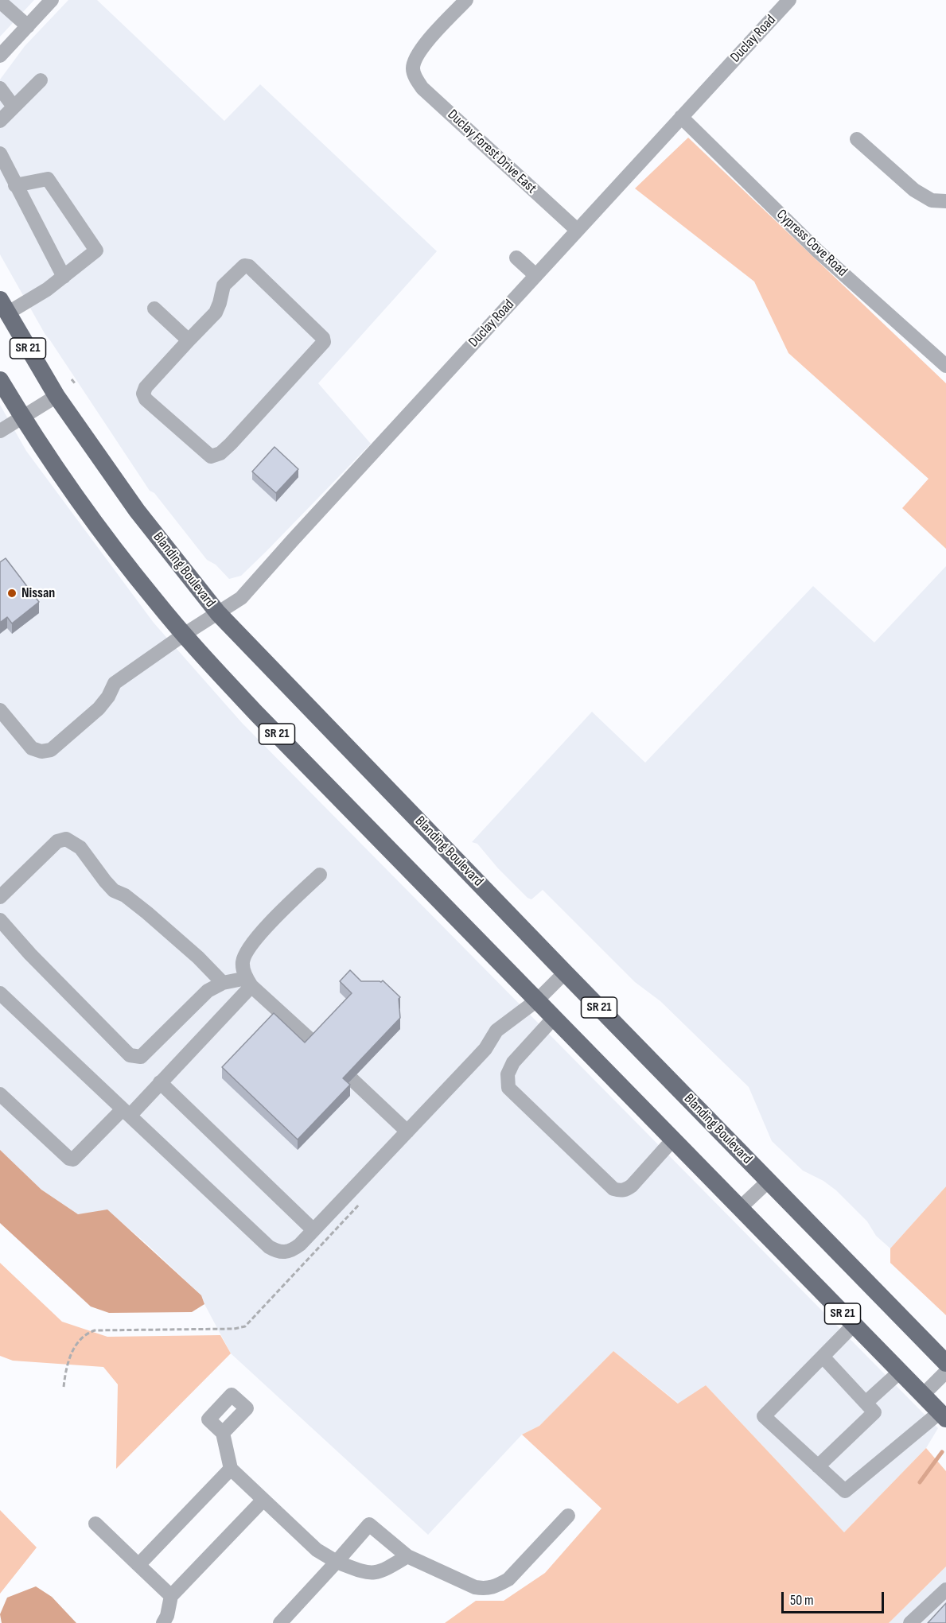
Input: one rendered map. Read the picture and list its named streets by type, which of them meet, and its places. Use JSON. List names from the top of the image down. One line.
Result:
{"streets":{"main road":["SR 21","Blanding Boulevard"],"street":["Duclay Road","Duclay Forest Drive East","Cypress Cove Road"]},"crossings":[["Duclay Road","Duclay Forest Drive East"],["Duclay Road","Cypress Cove Road"],["Duclay Road","SR 21"],["Duclay Road","Blanding Boulevard"]],"places":["Nissan"],"scale_bar":"50 m"}
